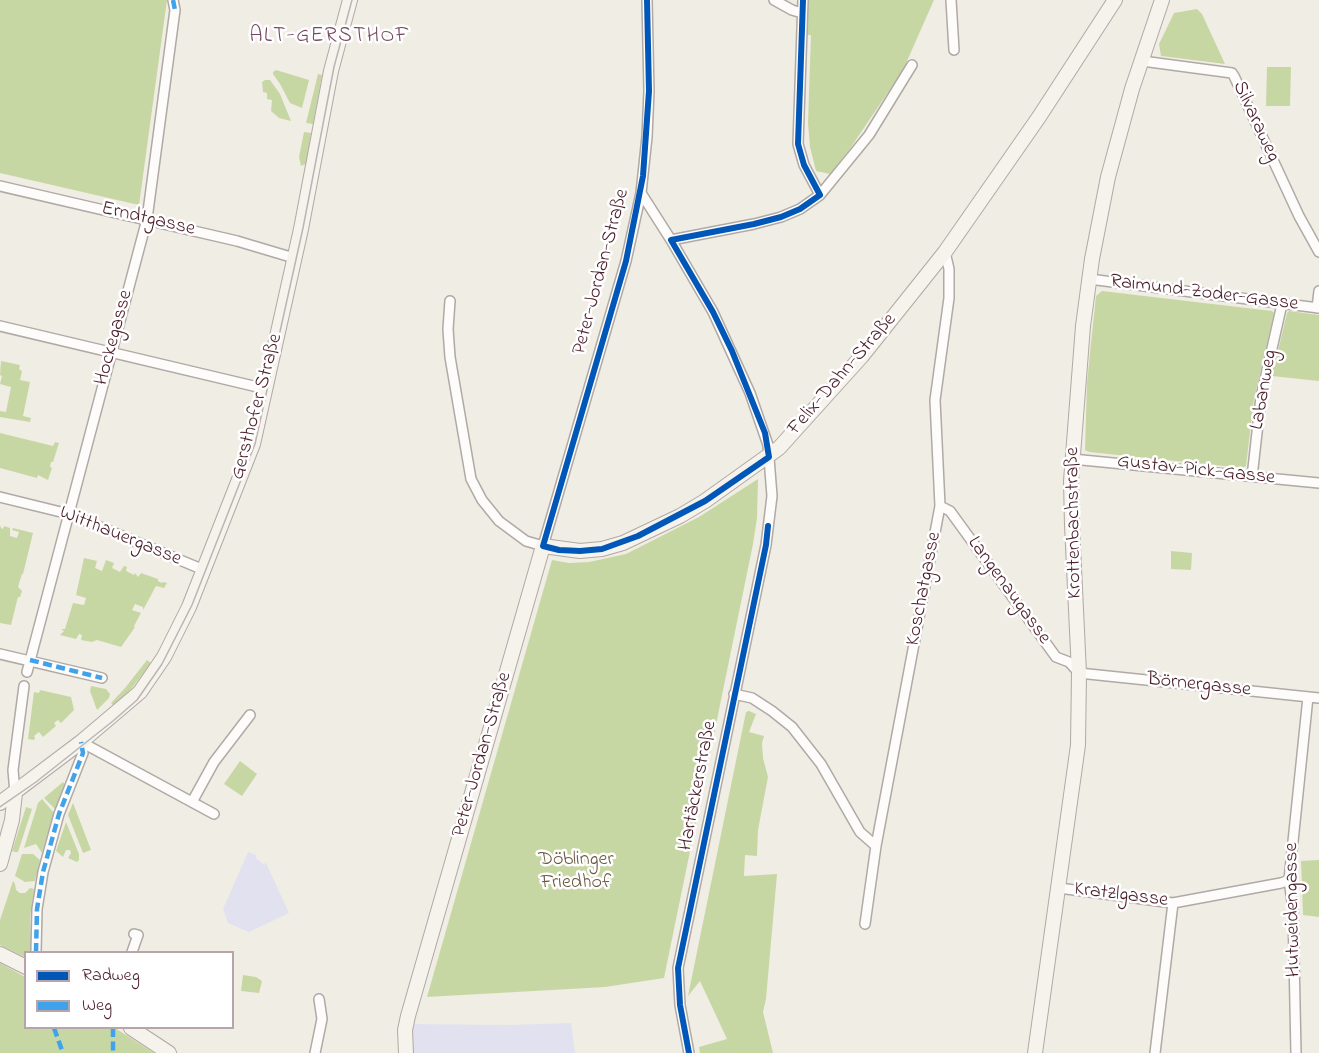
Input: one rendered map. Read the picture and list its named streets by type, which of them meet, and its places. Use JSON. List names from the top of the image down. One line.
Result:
{"streets":{"street":["Silvaraweg","Erndtgasse","Peter-Jordan-Straße","Raimund-Zoder-Gasse","Hockegasse","Felix-Dahn-Straße","Labanweg","Gersthofer Straße","Gustav-Pick-Gasse","Krottenbachstraße","Witthauergasse","Koschatgasse","Langenaugasse","Börnergasse","Hartäckerstraße","Kratzlgasse","Hutweidengasse"]},"crossings":[["Silvaraweg","Krottenbachstraße"],["Erndtgasse","Hockegasse"],["Erndtgasse","Gersthofer Straße"],["Peter-Jordan-Straße","Felix-Dahn-Straße"],["Peter-Jordan-Straße","Hartäckerstraße"],["Raimund-Zoder-Gasse","Labanweg"],["Raimund-Zoder-Gasse","Krottenbachstraße"],["Hockegasse","Witthauergasse"],["Felix-Dahn-Straße","Koschatgasse"],["Felix-Dahn-Straße","Hartäckerstraße"],["Labanweg","Gustav-Pick-Gasse"],["Gersthofer Straße","Witthauergasse"],["Gustav-Pick-Gasse","Krottenbachstraße"],["Krottenbachstraße","Langenaugasse"],["Krottenbachstraße","Börnergasse"],["Krottenbachstraße","Kratzlgasse"],["Koschatgasse","Langenaugasse"],["Langenaugasse","Börnergasse"],["Börnergasse","Hutweidengasse"],["Kratzlgasse","Hutweidengasse"]],"districts":["ALT-GERSTHOF"],"parks":["Döblinger Friedhof"],"legend":["Radweg","Weg"]}
